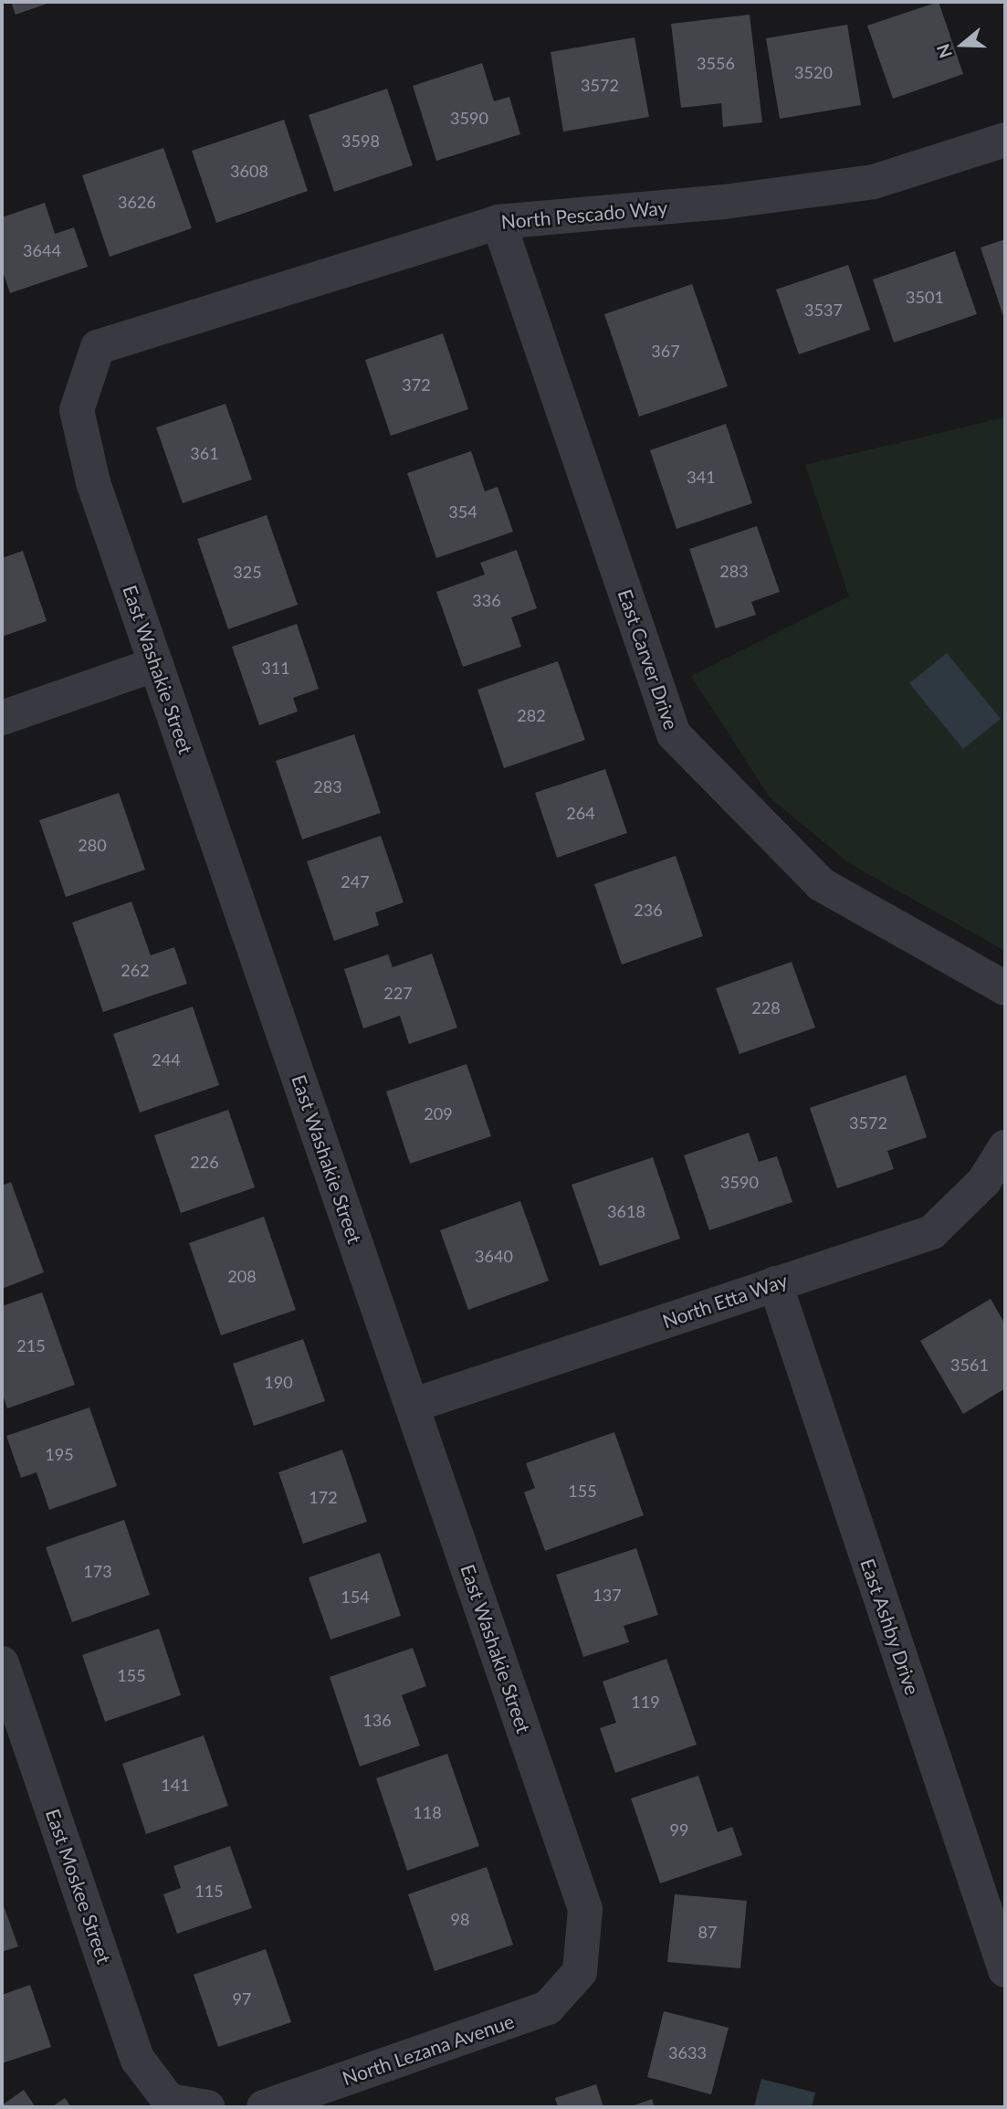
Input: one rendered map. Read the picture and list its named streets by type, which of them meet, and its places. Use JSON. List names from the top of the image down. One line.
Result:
{"streets":{"street":["North Pescado Way","East Carver Drive","East Washakie Street","North Etta Way","East Ashby Drive","East Moskee Street","North Lezana Avenue"]},"crossings":[["North Pescado Way","East Carver Drive"],["North Pescado Way","East Washakie Street"],["East Washakie Street","North Etta Way"],["East Washakie Street","North Lezana Avenue"],["North Etta Way","East Ashby Drive"]],"house_numbers":["3556","3520","3572","3590","3598","3608","3626","3644","3501","3537","367","372","361","341","354","283","325","336","311","282","283","264","280","247","236","262","227","228","244","209","3572","226","3590","3618","3640","208","215","3561","190","195","155","172","173","137","154","155","119","136","141","118","99","115","98","87","97","3633"],"north":"left"}
